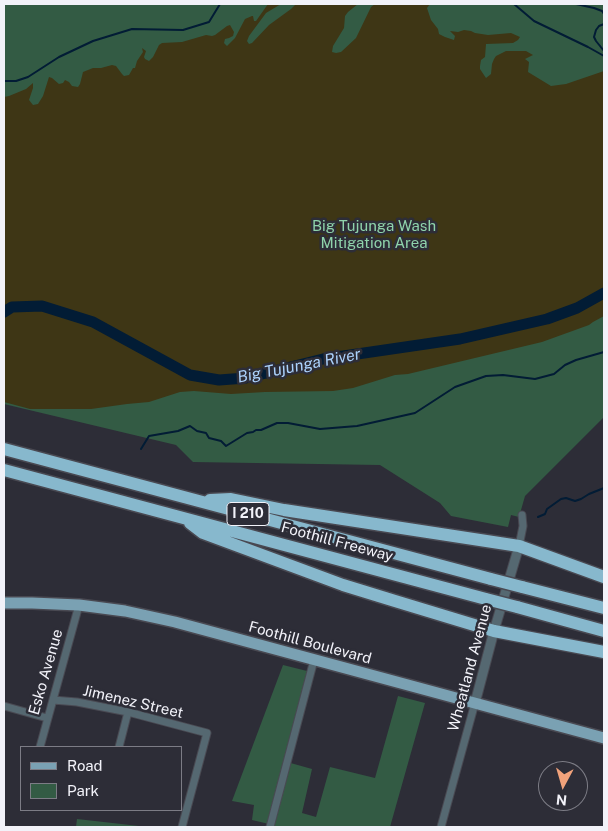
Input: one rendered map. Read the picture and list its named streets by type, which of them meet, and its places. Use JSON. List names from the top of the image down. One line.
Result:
{"streets":{"highway":["I 210","Foothill Freeway"],"main road":["Foothill Boulevard"],"street":["Wheatland Avenue","Esko Avenue","Jimenez Street"]},"crossings":[["Foothill Boulevard","Wheatland Avenue"],["Foothill Boulevard","Esko Avenue"],["Esko Avenue","Jimenez Street"]],"water":["Big Tujunga River"],"parks":["Big Tujunga Wash Mitigation Area"],"legend":["Road","Park"],"north":"bottom"}
